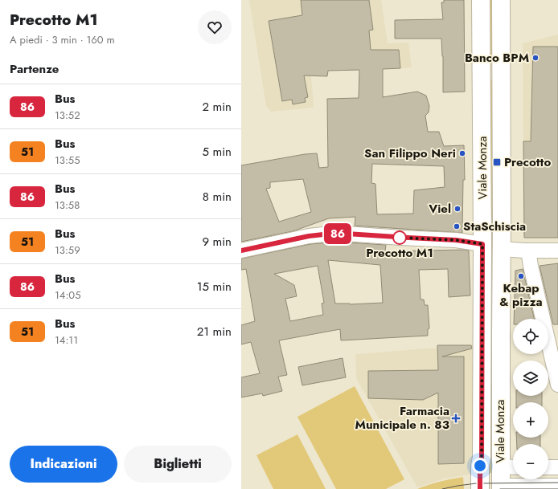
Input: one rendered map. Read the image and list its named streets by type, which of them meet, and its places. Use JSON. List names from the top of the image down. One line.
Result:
{"streets":{"main road":["Viale Monza"]},"places":{"other":["Banco BPM","San Filippo Neri","Viel","StaSchiscia","Precotto M1","Kebap & pizza"],"transit":["Precotto"],"health":["Farmacia Municipale n. 83"]},"lines":["bus line 86"],"page":{"heading":[["Precotto M1","A piedi · 3 min · 160 m"],"Partenze"],"on_map":"86","list":[{"mark":"86","name":"Bus","note":"13:52","value":"2 min"},{"mark":"51","name":"Bus","note":"13:55","value":"5 min"},{"mark":"86","name":"Bus","note":"13:58","value":"8 min"},{"mark":"51","name":"Bus","note":"13:59","value":"9 min"},{"mark":"86","name":"Bus","note":"14:05","value":"15 min"},{"mark":"51","name":"Bus","note":"14:11","value":"21 min"}],"map_buttons":["+","−"],"buttons":["Indicazioni","Biglietti"]}}
